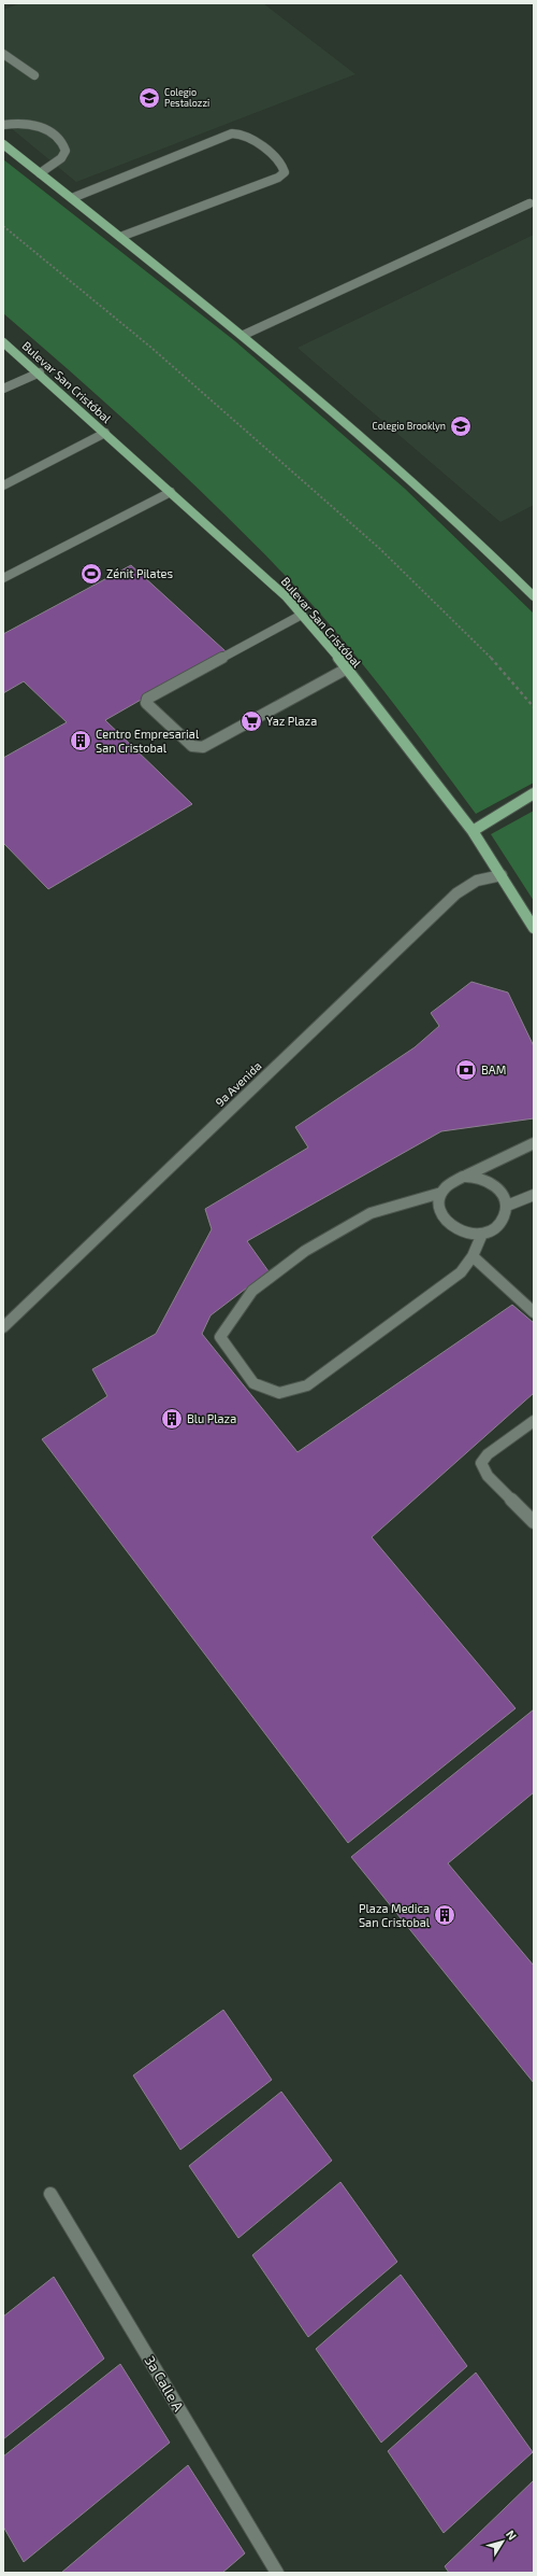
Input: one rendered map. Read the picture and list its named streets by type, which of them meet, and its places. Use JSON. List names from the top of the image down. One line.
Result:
{"streets":{"main road":["Bulevar San Cristóbal"],"street":["9a Avenida","3a Calle A"]},"crossings":[["Bulevar San Cristóbal","9a Avenida"]],"places":{"school or university":["Colegio Pestalozzi","Colegio Brooklyn"],"sports":["Zénit Pilates"],"supermarket":["Yaz Plaza"],"building":["Centro Empresarial San Cristobal","Blu Plaza","Plaza Medica San Cristobal"],"bank":["BAM"]},"north":"top right"}
